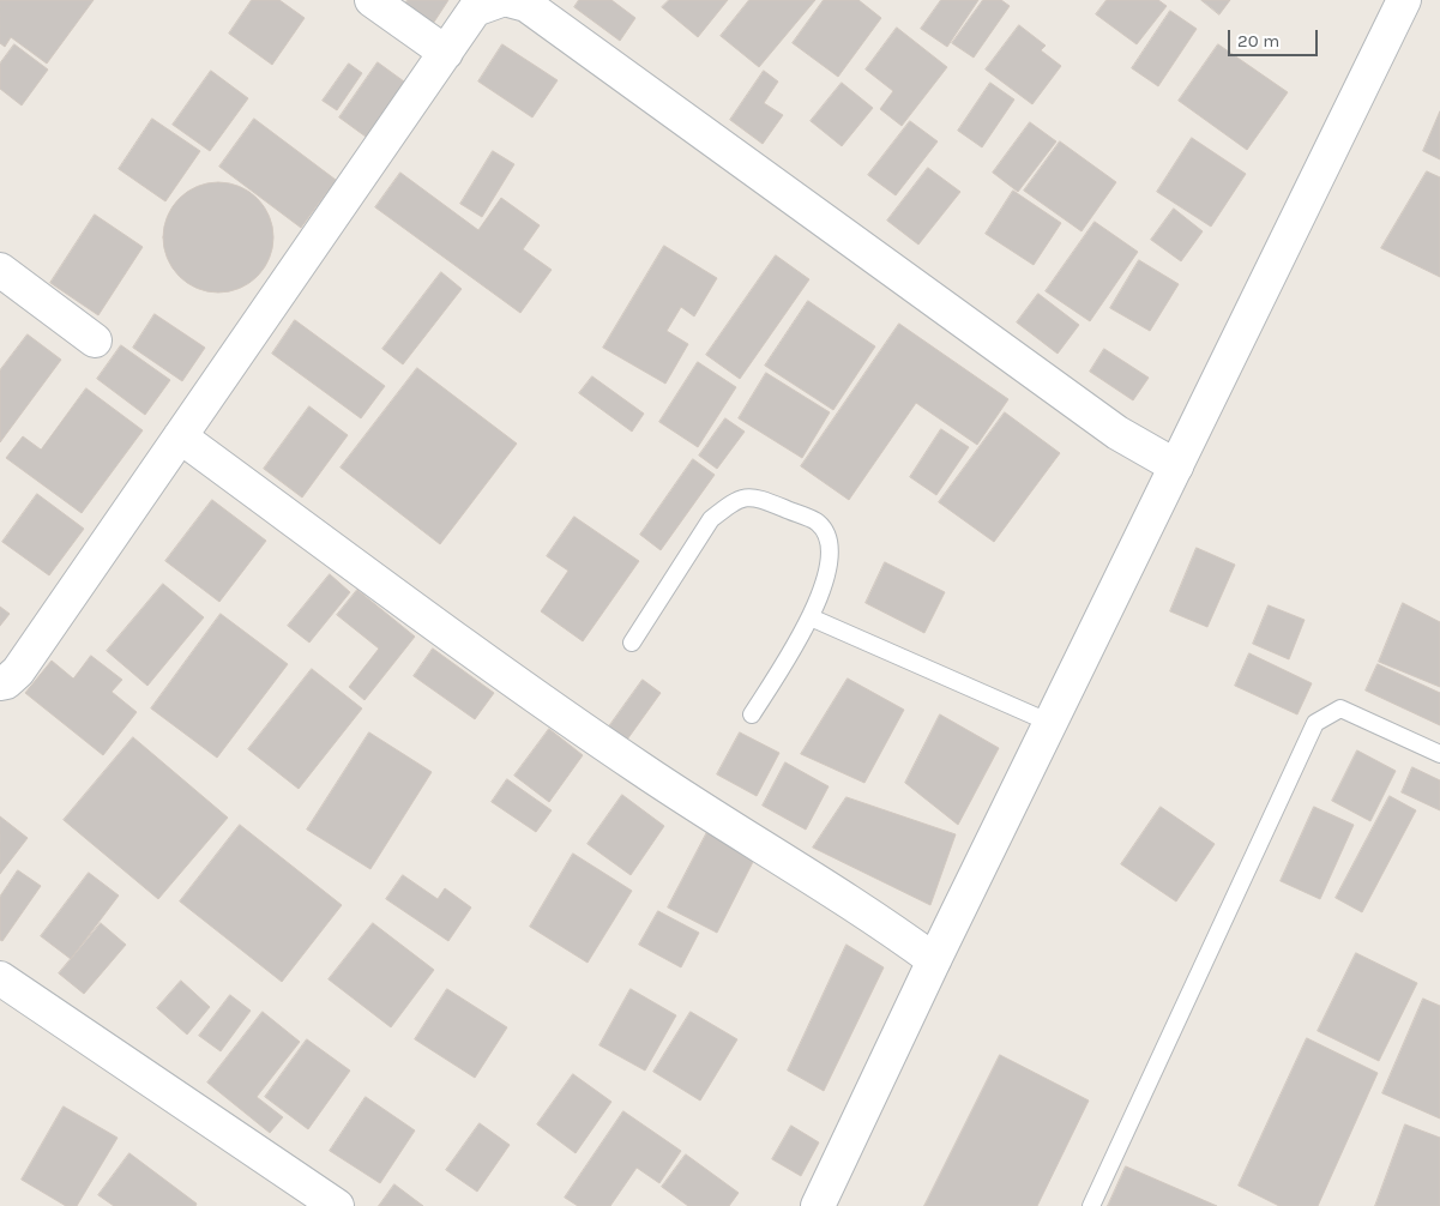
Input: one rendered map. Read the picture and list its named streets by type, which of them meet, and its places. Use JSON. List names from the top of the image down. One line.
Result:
{"scale_bar":"20 m"}
